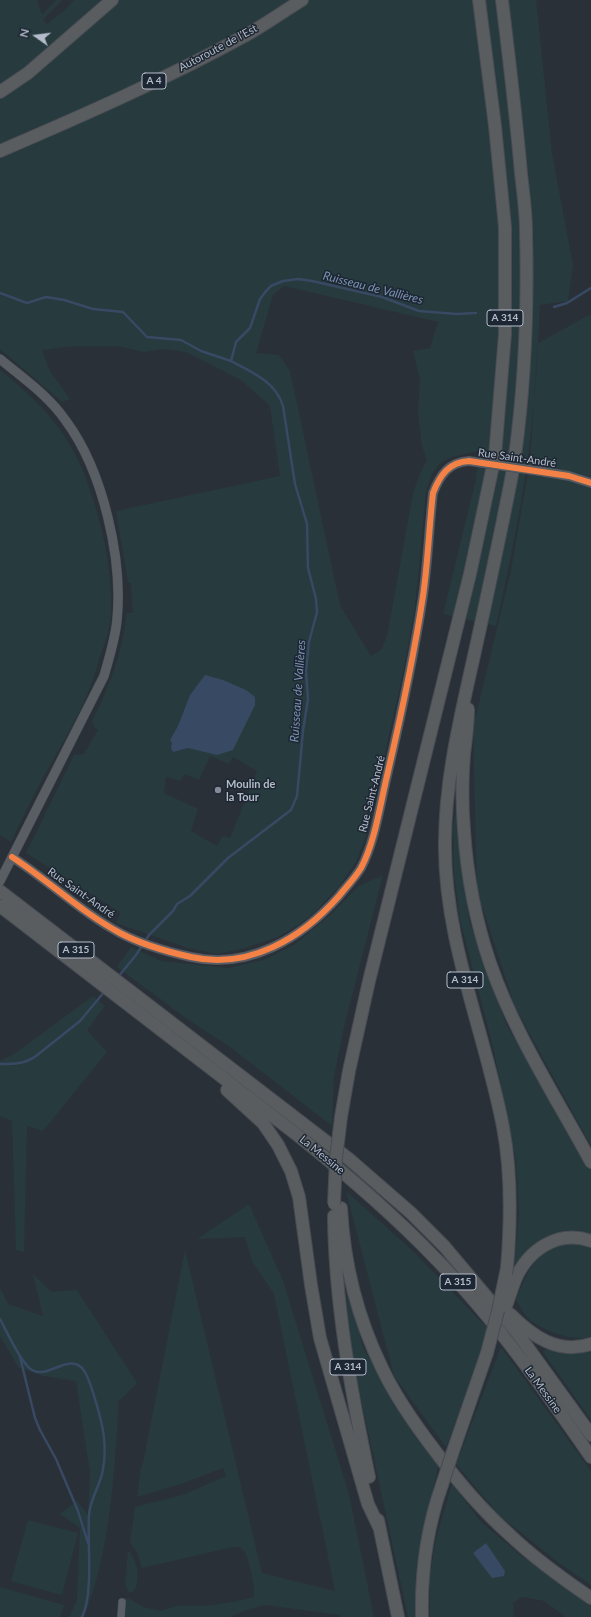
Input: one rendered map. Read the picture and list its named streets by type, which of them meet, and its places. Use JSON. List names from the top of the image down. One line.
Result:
{"streets":{"highway":["Autoroute de l’Est","A 4","A 314","A 315","La Messine"],"street":["Rue Saint-André"]},"water":["Ruisseau de Vallières"],"places":["Moulin de la Tour"],"north":"left"}
